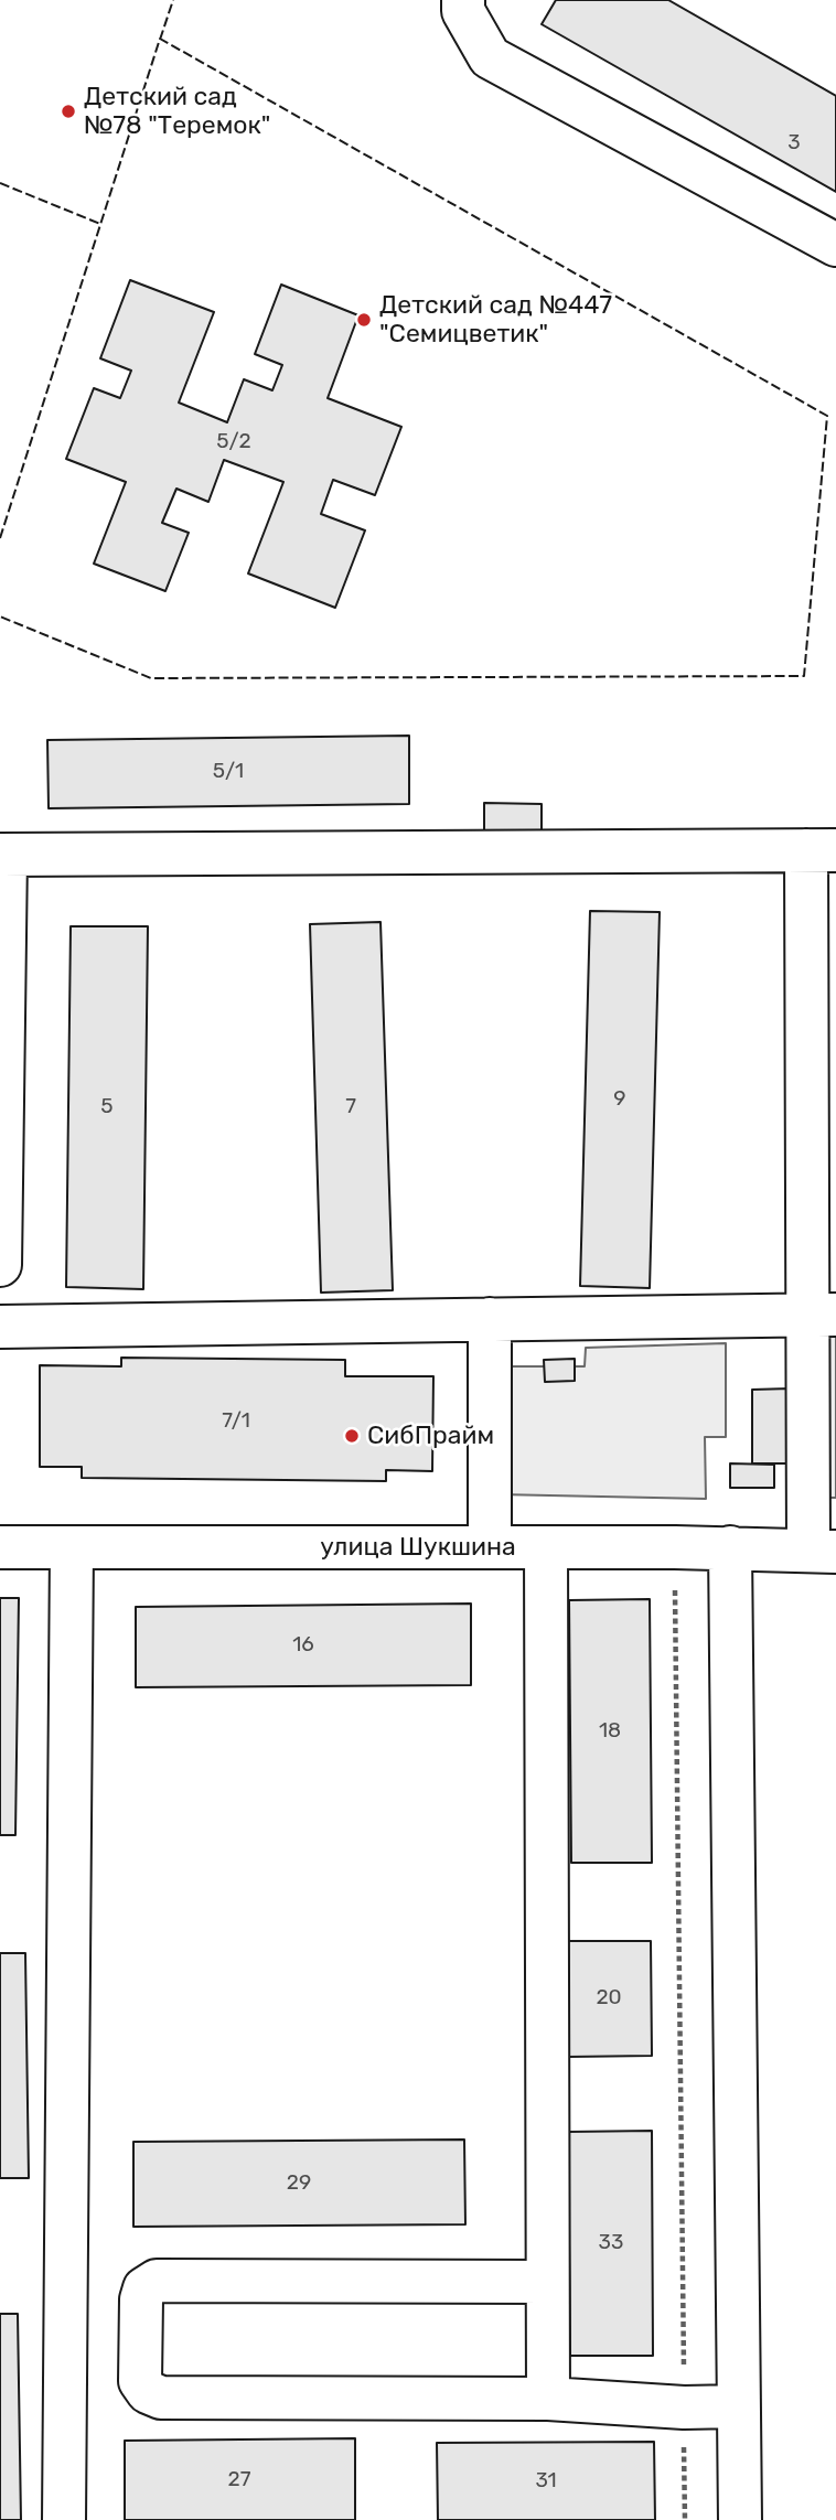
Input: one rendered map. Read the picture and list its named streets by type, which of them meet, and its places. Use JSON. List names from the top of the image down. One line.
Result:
{"streets":{"street":["улица Шукшина"]},"places":["Детский сад №78 \"Теремок\"","Детский сад №447 \"Семицветик\"","СибПрайм"],"house_numbers":["3","5/2","5/1","9","5","7","7/1","16","18","20","29","33","27","31"]}
